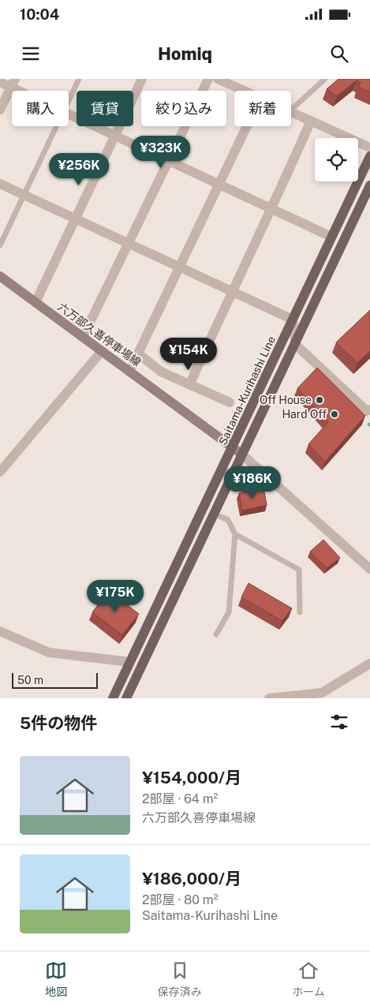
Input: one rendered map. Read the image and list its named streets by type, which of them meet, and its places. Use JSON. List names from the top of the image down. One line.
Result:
{"streets":{"main road":["六万部久喜停車場線","Saitama-Kurihashi Line"]},"crossings":[["六万部久喜停車場線","Saitama-Kurihashi Line"]],"places":["Off House","Hard Off"],"scale_bar":"50 m","page":{"status":"10:04","header":"Homiq","chip":["購入","賃貸","絞り込み","新着"],"price":["¥323K","¥256K","¥154K","¥186K","¥175K"],"scale":"50 m","heading":"5件の物件","list":[{"name":"¥154,000/月","note":"2部屋 · 64 m² · 六万部久喜停車場線"},{"name":"¥186,000/月","note":"2部屋 · 80 m² · Saitama-Kurihashi Line"}],"tabs":["地図","保存済み","ホーム"]}}
